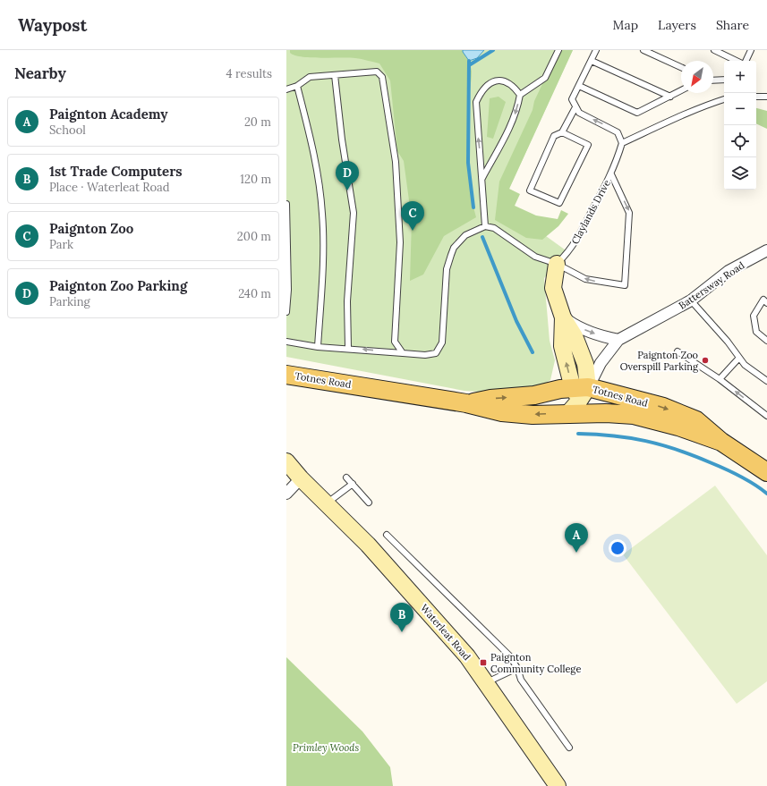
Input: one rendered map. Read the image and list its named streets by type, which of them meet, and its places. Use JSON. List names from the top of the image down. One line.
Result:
{"streets":{"main road":["Totnes Road"],"street":["Battersway Road","Waterleat Road"],"lane":["Claylands Drive"]},"crossings":[["Battersway Road","Totnes Road"]],"parks":["Primley Woods"],"places":{"other":["Paignton Zoo Overspill Parking"],"transit":["Paignton Community College"]},"north":"bottom left","page":{"header":"Waypost","nav":["Map","Layers","Share"],"heading":["Nearby","4 results"],"map_buttons":["+","−"],"list":[{"mark":"A","name":"Paignton Academy","note":"School","value":"20 m"},{"mark":"B","name":"1st Trade Computers","note":"Place · Waterleat Road","value":"120 m"},{"mark":"C","name":"Paignton Zoo","note":"Park","value":"200 m"},{"mark":"D","name":"Paignton Zoo Parking","note":"Parking","value":"240 m"}],"pins":["D","C","A","B"]}}
